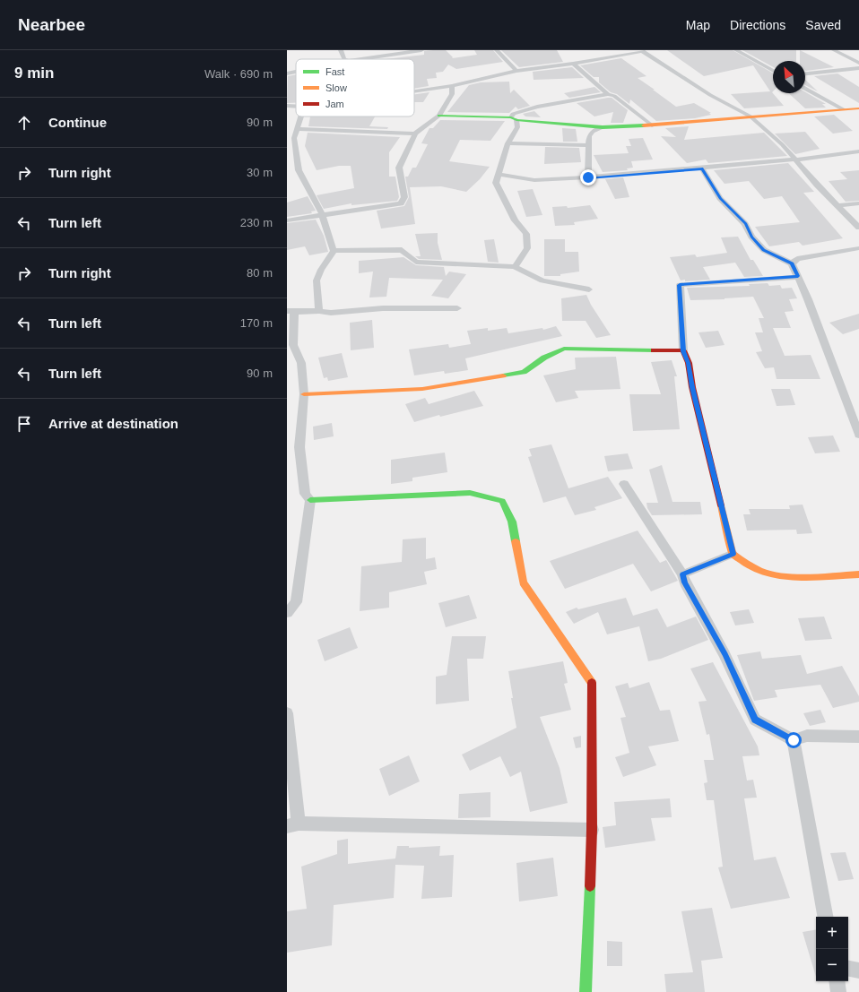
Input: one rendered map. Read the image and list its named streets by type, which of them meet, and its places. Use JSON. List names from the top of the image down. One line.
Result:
{"legend":["Fast","Slow","Jam"],"north":"top left","page":{"header":"Nearbee","nav":["Map","Directions","Saved"],"heading":["9 min","Walk · 690 m"],"list":[["Continue","90 m"],["Turn right","30 m"],["Turn left","230 m"],["Turn right","80 m"],["Turn left","170 m"],["Turn left","90 m"],"Arrive at destination"],"map_buttons":["+","−"]}}
